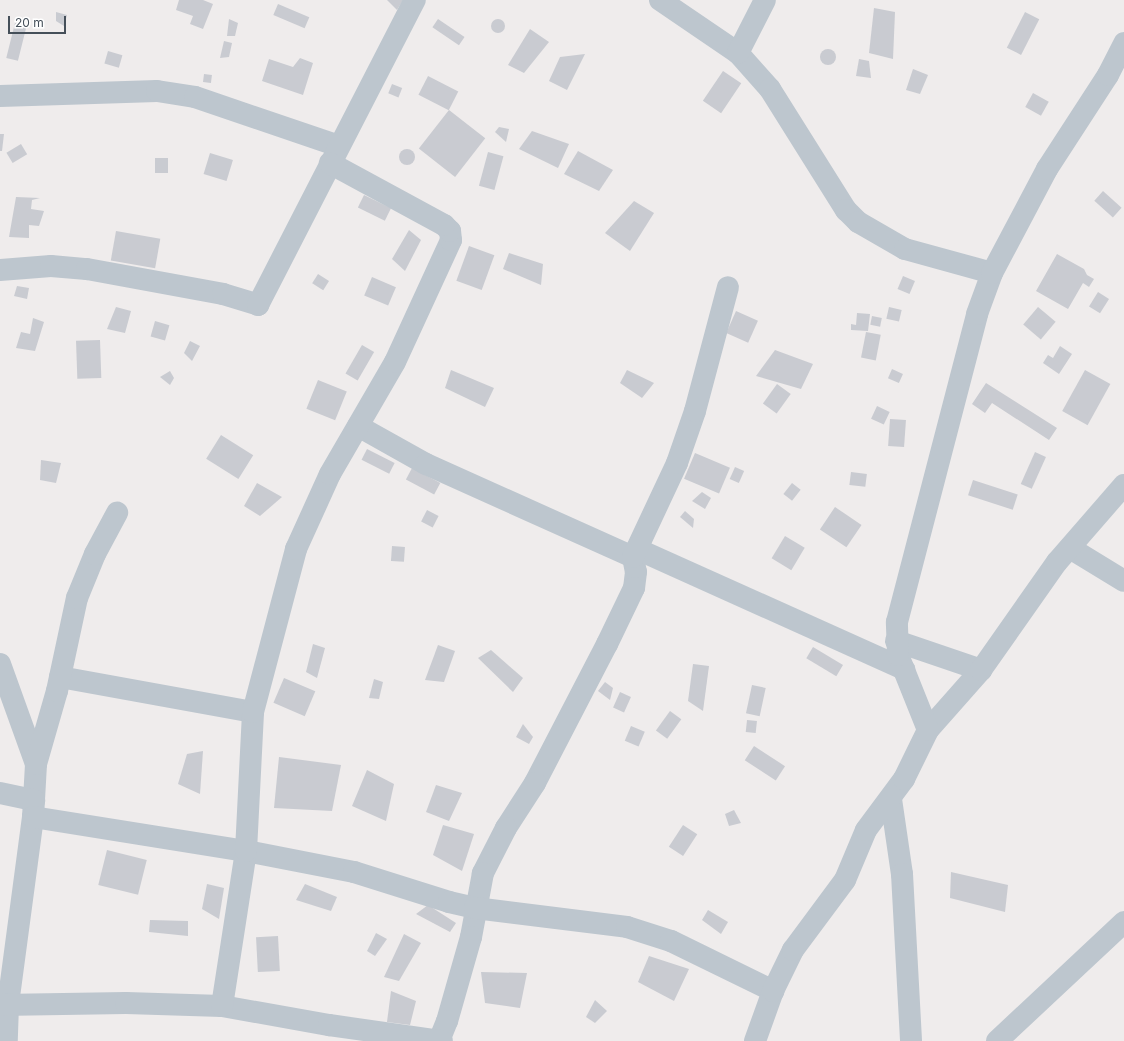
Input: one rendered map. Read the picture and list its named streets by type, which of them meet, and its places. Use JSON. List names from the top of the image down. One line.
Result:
{"scale_bar":"20 m"}
